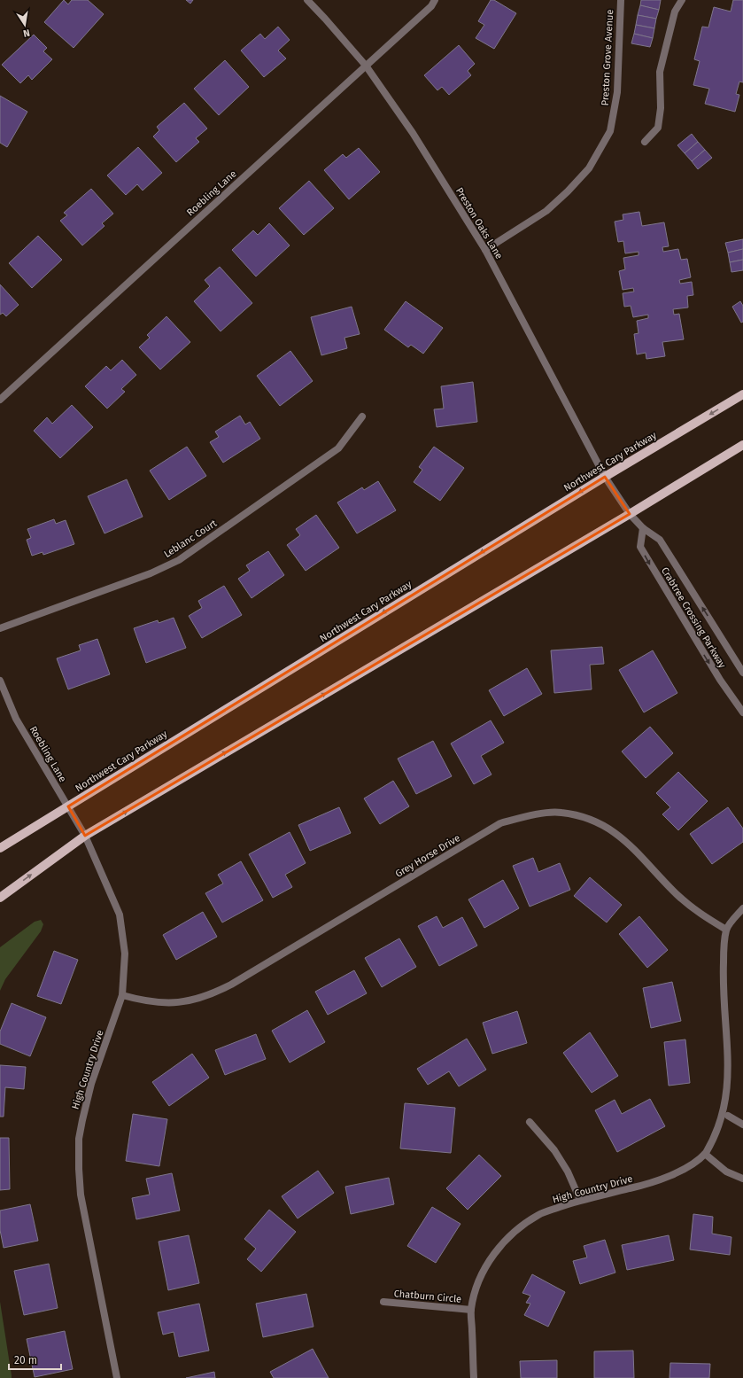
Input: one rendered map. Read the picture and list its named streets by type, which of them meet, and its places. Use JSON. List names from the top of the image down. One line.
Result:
{"streets":{"main road":["Northwest Cary Parkway"],"street":["Preston Grove Avenue","Roebling Lane","Preston Oaks Lane","Leblanc Court","Crabtree Crossing Parkway","Grey Horse Drive","High Country Drive","Chatburn Circle"]},"crossings":[["Preston Grove Avenue","Preston Oaks Lane"],["Roebling Lane","Preston Oaks Lane"],["Roebling Lane","Northwest Cary Parkway"],["Roebling Lane","High Country Drive"],["Preston Oaks Lane","Northwest Cary Parkway"],["Preston Oaks Lane","Crabtree Crossing Parkway"],["Northwest Cary Parkway","Crabtree Crossing Parkway"],["Grey Horse Drive","High Country Drive"],["High Country Drive","Chatburn Circle"]],"scale_bar":"20 m","north":"bottom"}
